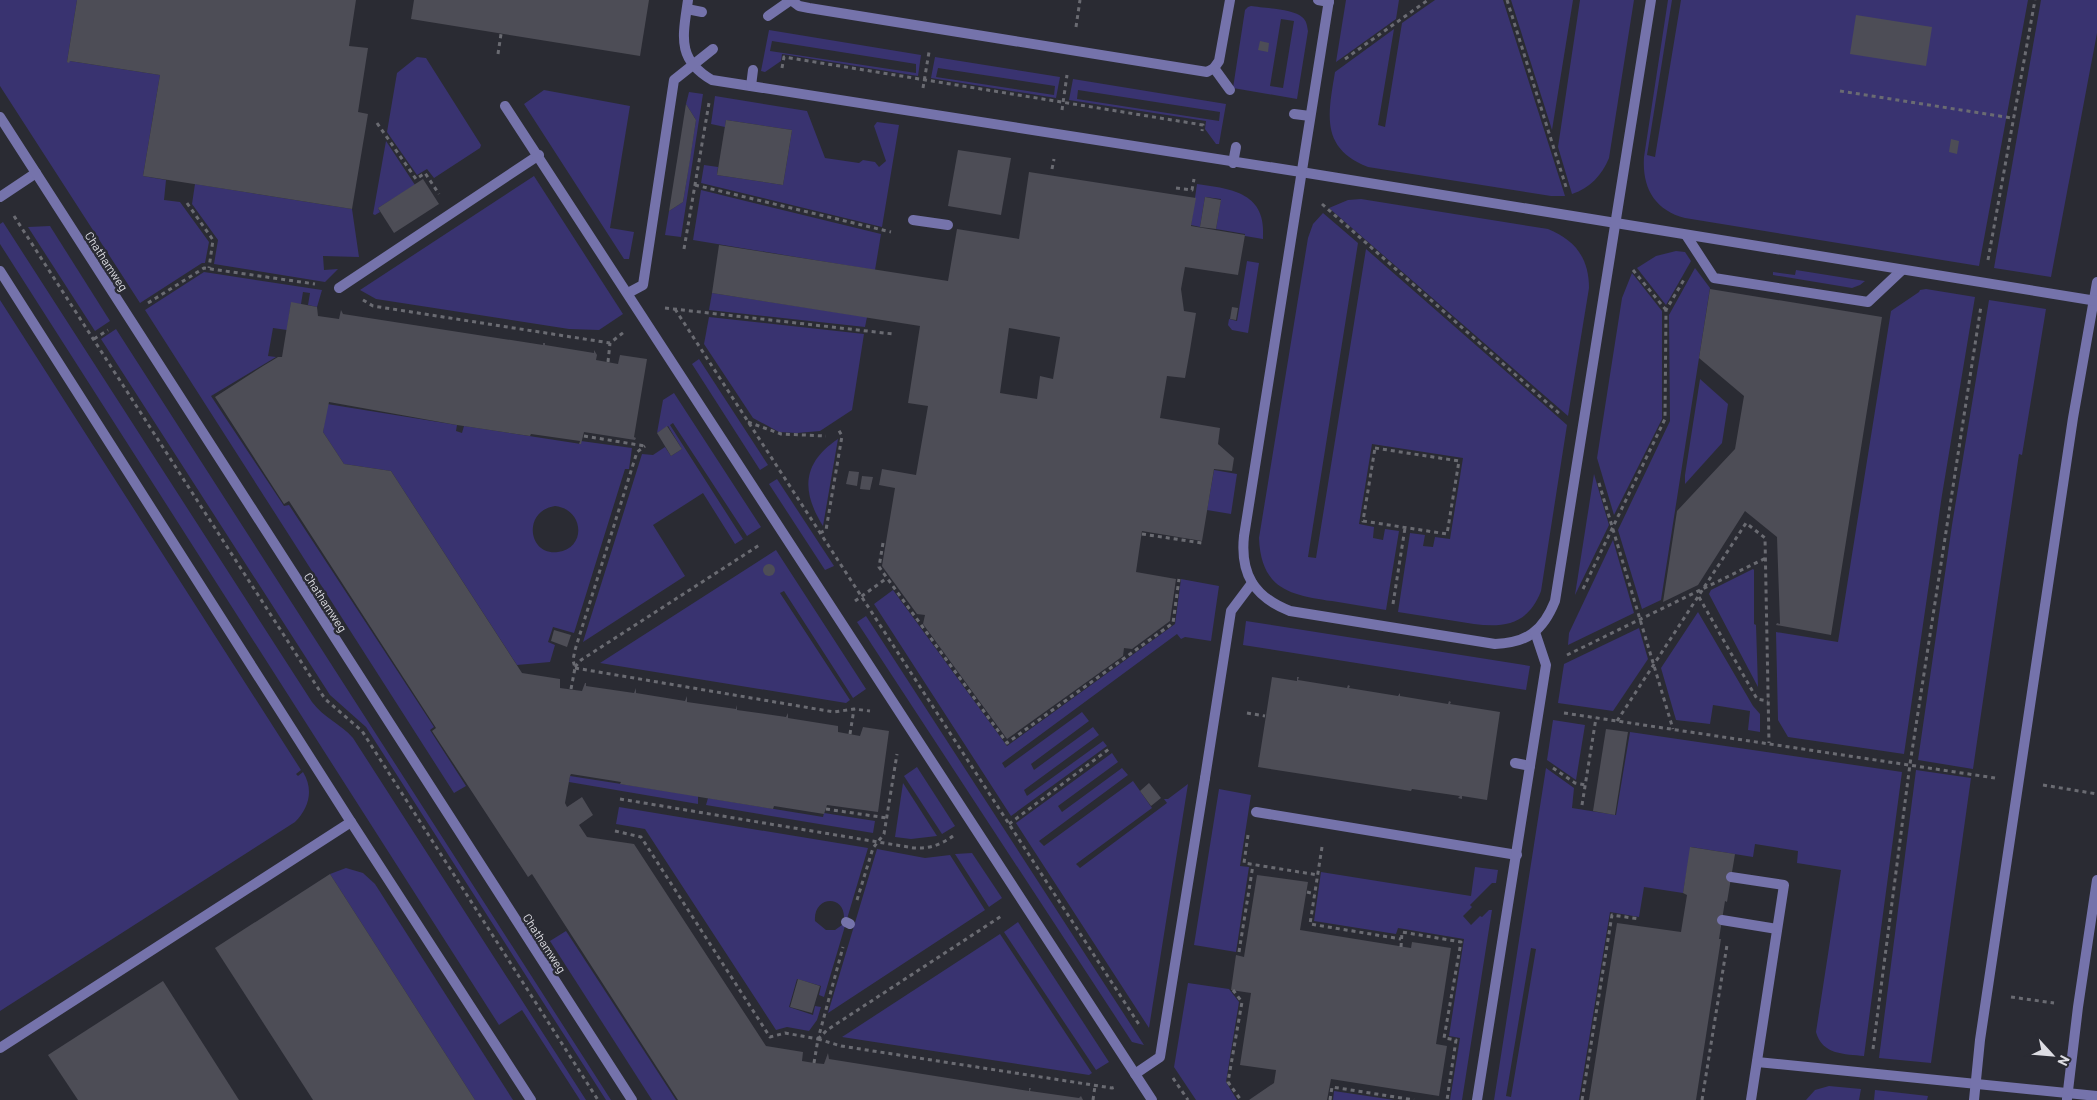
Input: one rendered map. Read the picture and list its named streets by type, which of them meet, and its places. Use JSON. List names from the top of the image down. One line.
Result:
{"streets":{"street":["Chathamweg"]},"north":"bottom right"}
